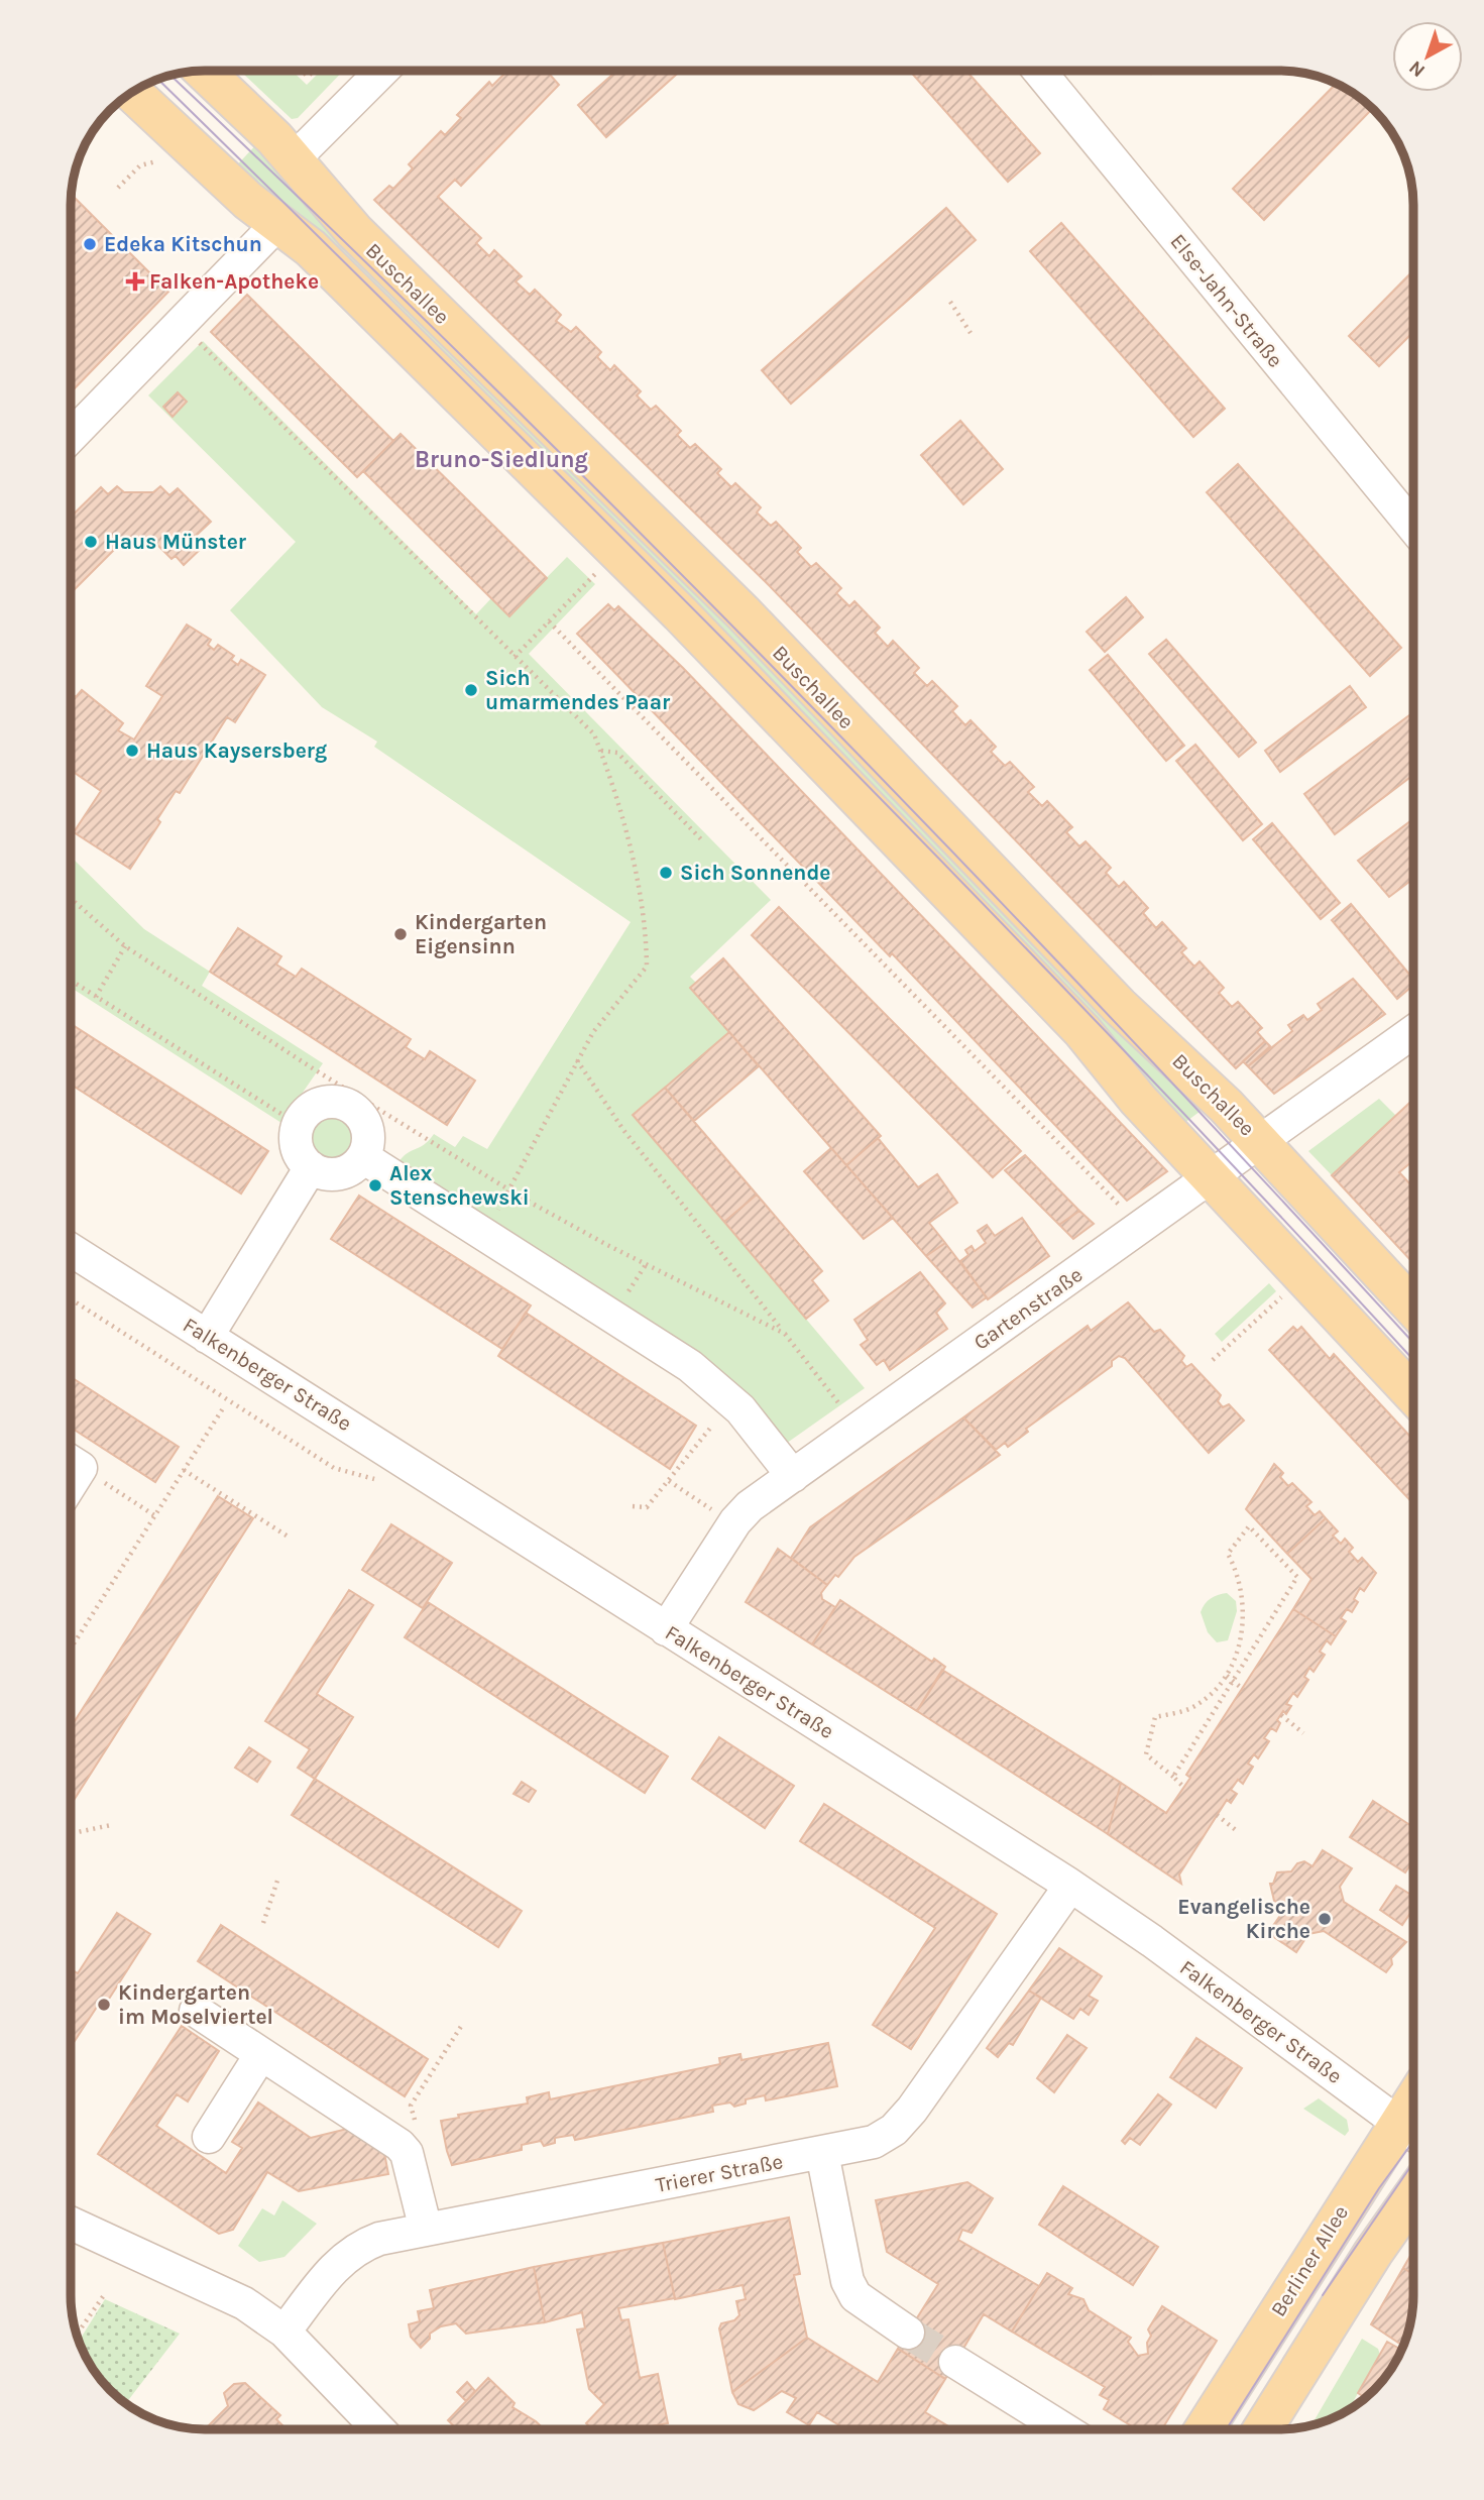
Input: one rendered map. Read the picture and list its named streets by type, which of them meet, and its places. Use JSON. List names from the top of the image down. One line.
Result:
{"streets":{"main road":["Buschallee","Berliner Allee"],"street":["Else-Jahn-Straße","Gartenstraße","Falkenberger Straße","Trierer Straße"]},"crossings":[["Buschallee","Gartenstraße"],["Gartenstraße","Falkenberger Straße"],["Falkenberger Straße","Trierer Straße"],["Falkenberger Straße","Berliner Allee"]],"districts":["Bruno-Siedlung"],"places":{"other":["Edeka Kitschun","Haus Münster","Sich umarmendes Paar","Haus Kaysersberg","Sich Sonnende","Kindergarten Eigensinn","Alex Stenschewski","Evangelische Kirche","Kindergarten im Moselviertel"],"health":["Falken-Apotheke"]},"north":"bottom left"}
